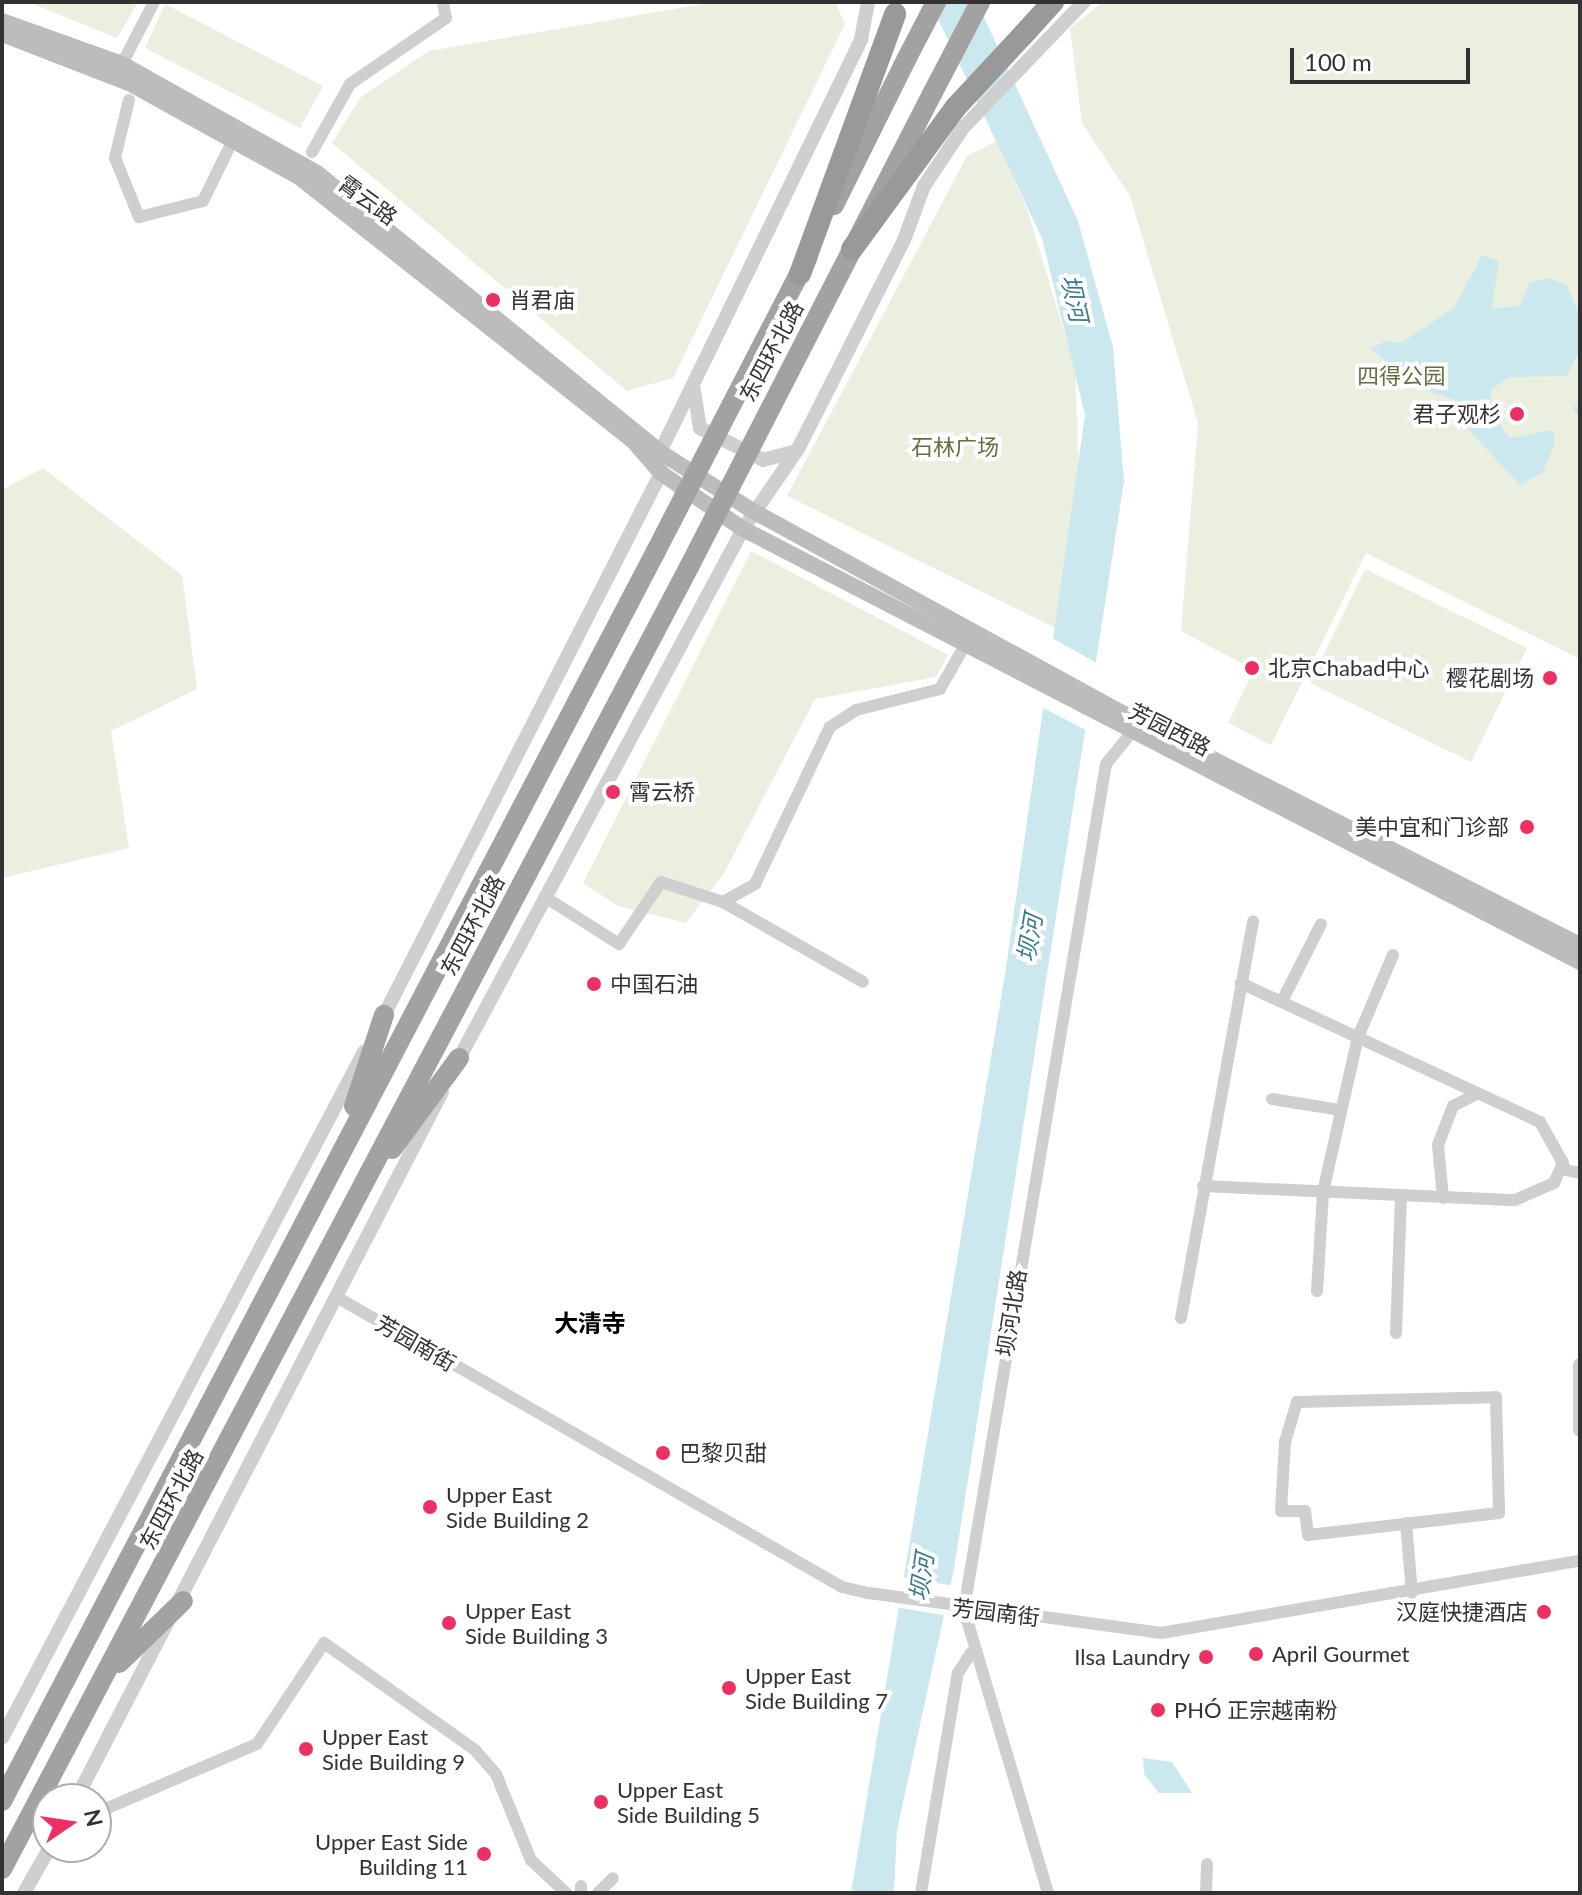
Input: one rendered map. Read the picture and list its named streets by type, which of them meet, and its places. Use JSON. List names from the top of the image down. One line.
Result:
{"streets":{"highway":["东四环北路"],"main road":["霄云路","芳园西路"],"street":["坝河北路","芳园南街"]},"crossings":[["霄云路","东四环北路"],["霄云路","芳园西路"],["芳园西路","坝河北路"],["坝河北路","芳园南街"]],"districts":["大清寺"],"water":["坝河"],"parks":["四得公园","石林广场"],"places":["肖君庙","君子观杉","北京Chabad中心","樱花剧场","霄云桥","美中宜和门诊部","中国石油","巴黎贝甜","Upper East Side Building 2","汉庭快捷酒店","Upper East Side Building 3","April Gourmet","Ilsa Laundry","Upper East Side Building 7","PHÓ 正宗越南粉","Upper East Side Building 9","Upper East Side Building 5","Upper East Side Building 11"],"scale_bar":"100 m","north":"right"}
